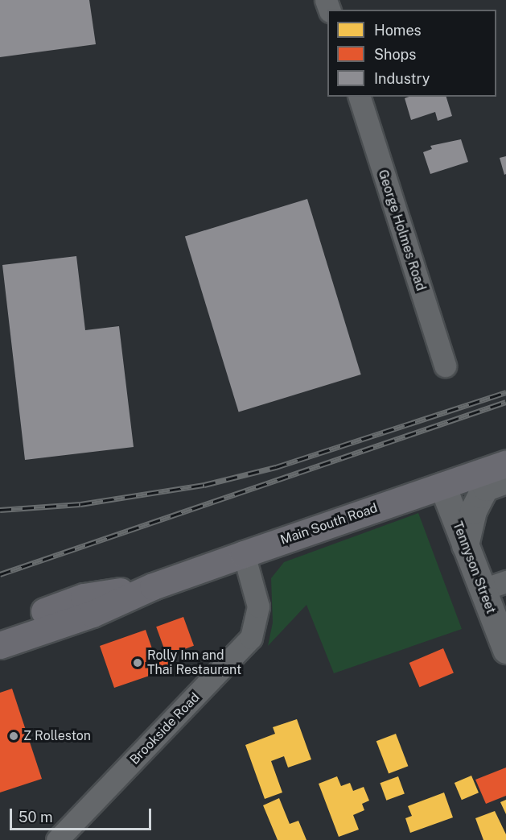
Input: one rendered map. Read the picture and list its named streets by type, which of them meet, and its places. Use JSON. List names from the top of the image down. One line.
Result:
{"streets":{"highway":["Main South Road"],"street":["George Holmes Road","Tennyson Street","Brookside Road"]},"crossings":[["Main South Road","Tennyson Street"],["Main South Road","Brookside Road"]],"places":["Rolly Inn and Thai Restaurant","Z Rolleston"],"legend":["Homes","Shops","Industry"],"scale_bar":"50 m"}
